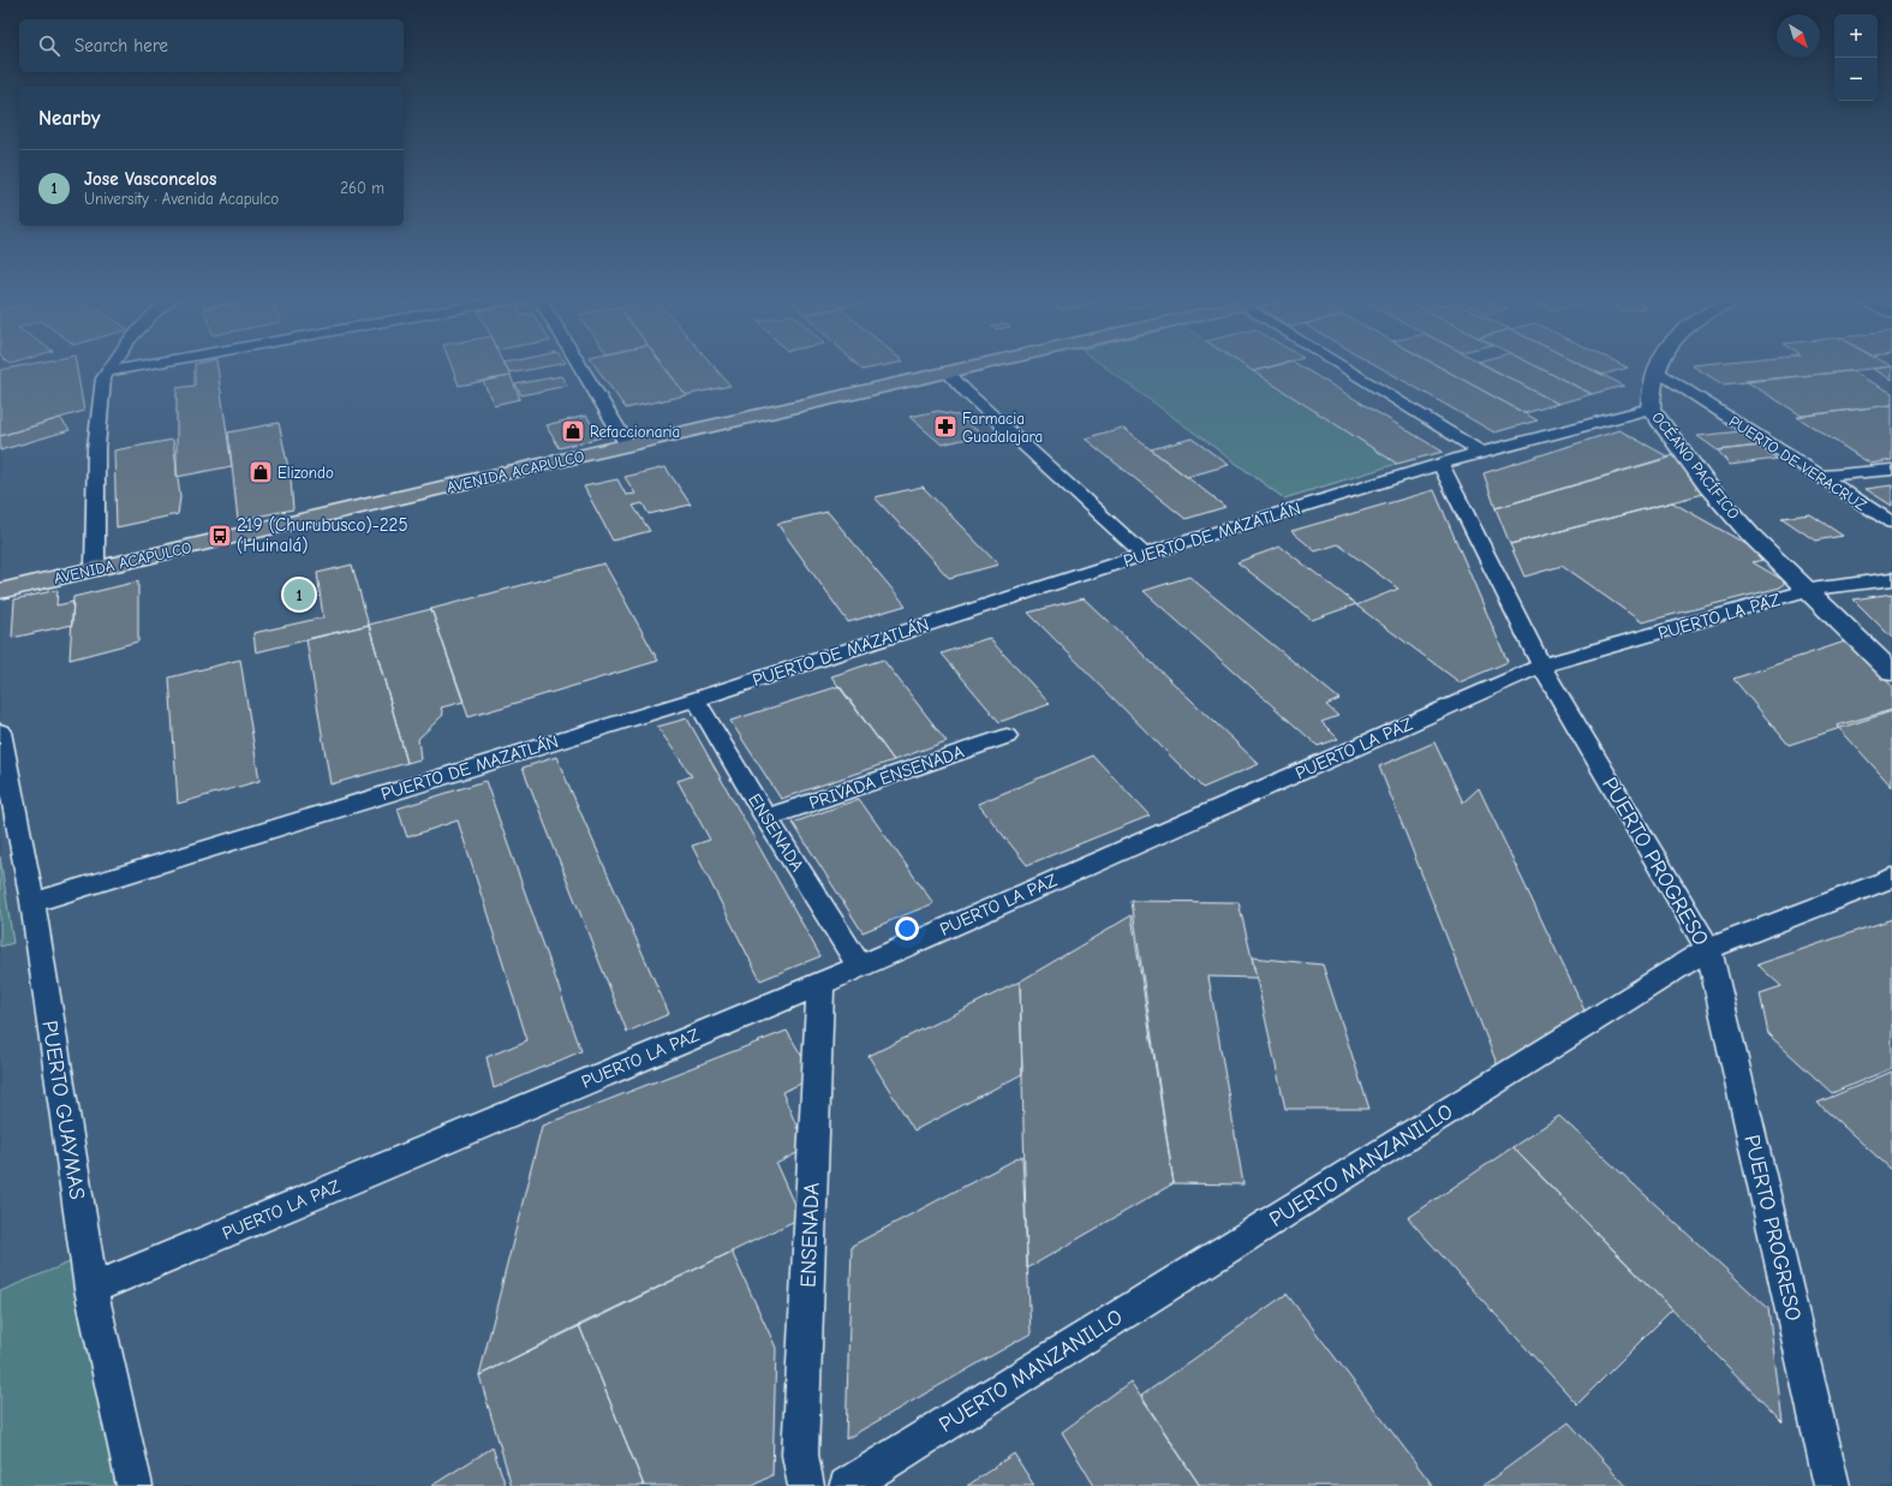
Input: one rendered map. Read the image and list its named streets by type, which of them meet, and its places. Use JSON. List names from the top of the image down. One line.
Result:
{"streets":{"main road":["AVENIDA ACAPULCO"],"street":["PUERTO DE VERACRUZ","OCÉANO PACÍFICO","PUERTO DE MAZATLÁN","PUERTO LA PAZ","PRIVADA ENSENADA","ENSENADA","PUERTO PROGRESO","PUERTO GUAYMAS","PUERTO MANZANILLO"]},"crossings":[["PUERTO DE VERACRUZ","OCÉANO PACÍFICO"],["OCÉANO PACÍFICO","PUERTO DE MAZATLÁN"],["OCÉANO PACÍFICO","PUERTO LA PAZ"],["PUERTO DE MAZATLÁN","ENSENADA"],["PUERTO DE MAZATLÁN","PUERTO PROGRESO"],["PUERTO DE MAZATLÁN","PUERTO GUAYMAS"],["PUERTO LA PAZ","ENSENADA"],["PUERTO LA PAZ","PUERTO PROGRESO"],["PUERTO LA PAZ","PUERTO GUAYMAS"],["PRIVADA ENSENADA","ENSENADA"],["PUERTO PROGRESO","PUERTO MANZANILLO"]],"places":{"pharmacy":["Farmacia Guadalajara"],"shop":["Refaccionaria","Elizondo"],"bus stop":["219 (Churubusco)-225 (Huinalá)"]},"north":"bottom right","page":{"map_buttons":["+","−"],"search":"Search here","heading":"Nearby","list":[{"mark":"1","name":"Jose Vasconcelos","note":"University · Avenida Acapulco","value":"260 m"}],"pins":"1"}}
